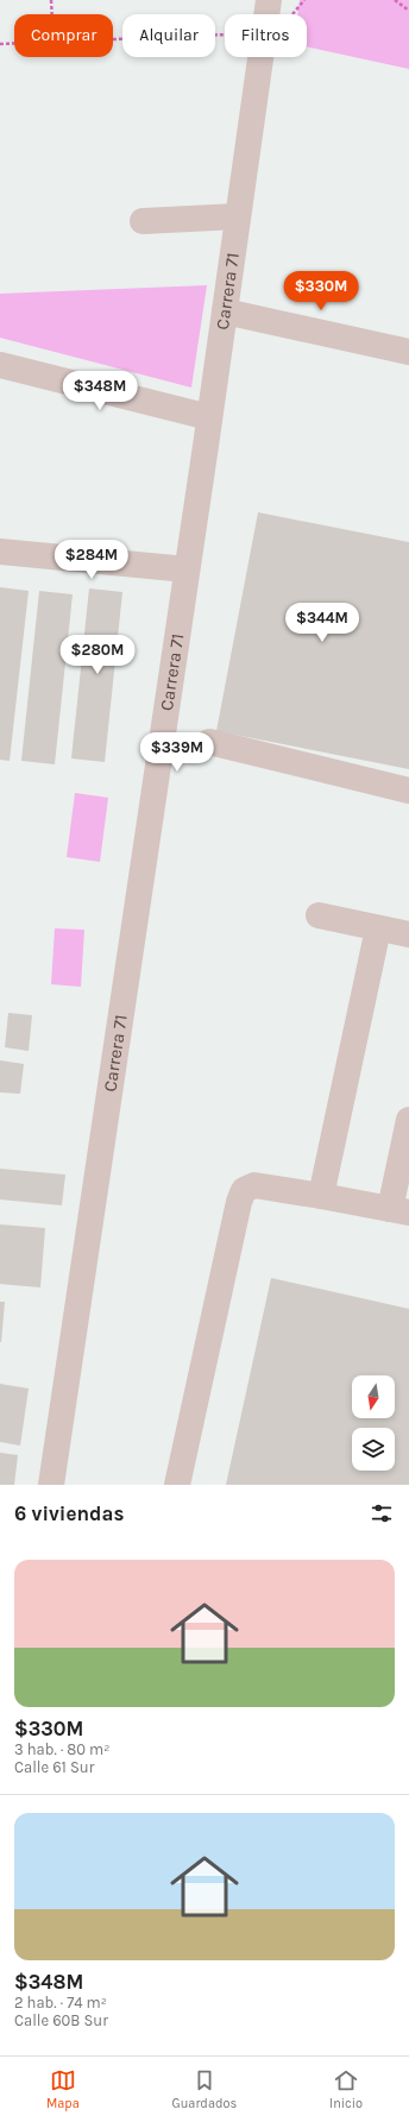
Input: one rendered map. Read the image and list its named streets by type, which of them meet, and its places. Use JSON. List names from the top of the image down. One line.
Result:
{"streets":{"street":["Carrera 71"]},"north":"bottom","page":{"chip":["Comprar","Alquilar","Filtros"],"price":["$330M","$348M","$284M","$344M","$280M","$339M"],"heading":"6 viviendas","list":[{"name":"$330M","note":"3 hab. · 80 m² · Calle 61 Sur"},{"name":"$348M","note":"2 hab. · 74 m² · Calle 60B Sur"}],"tabs":["Mapa","Guardados","Inicio"]}}
